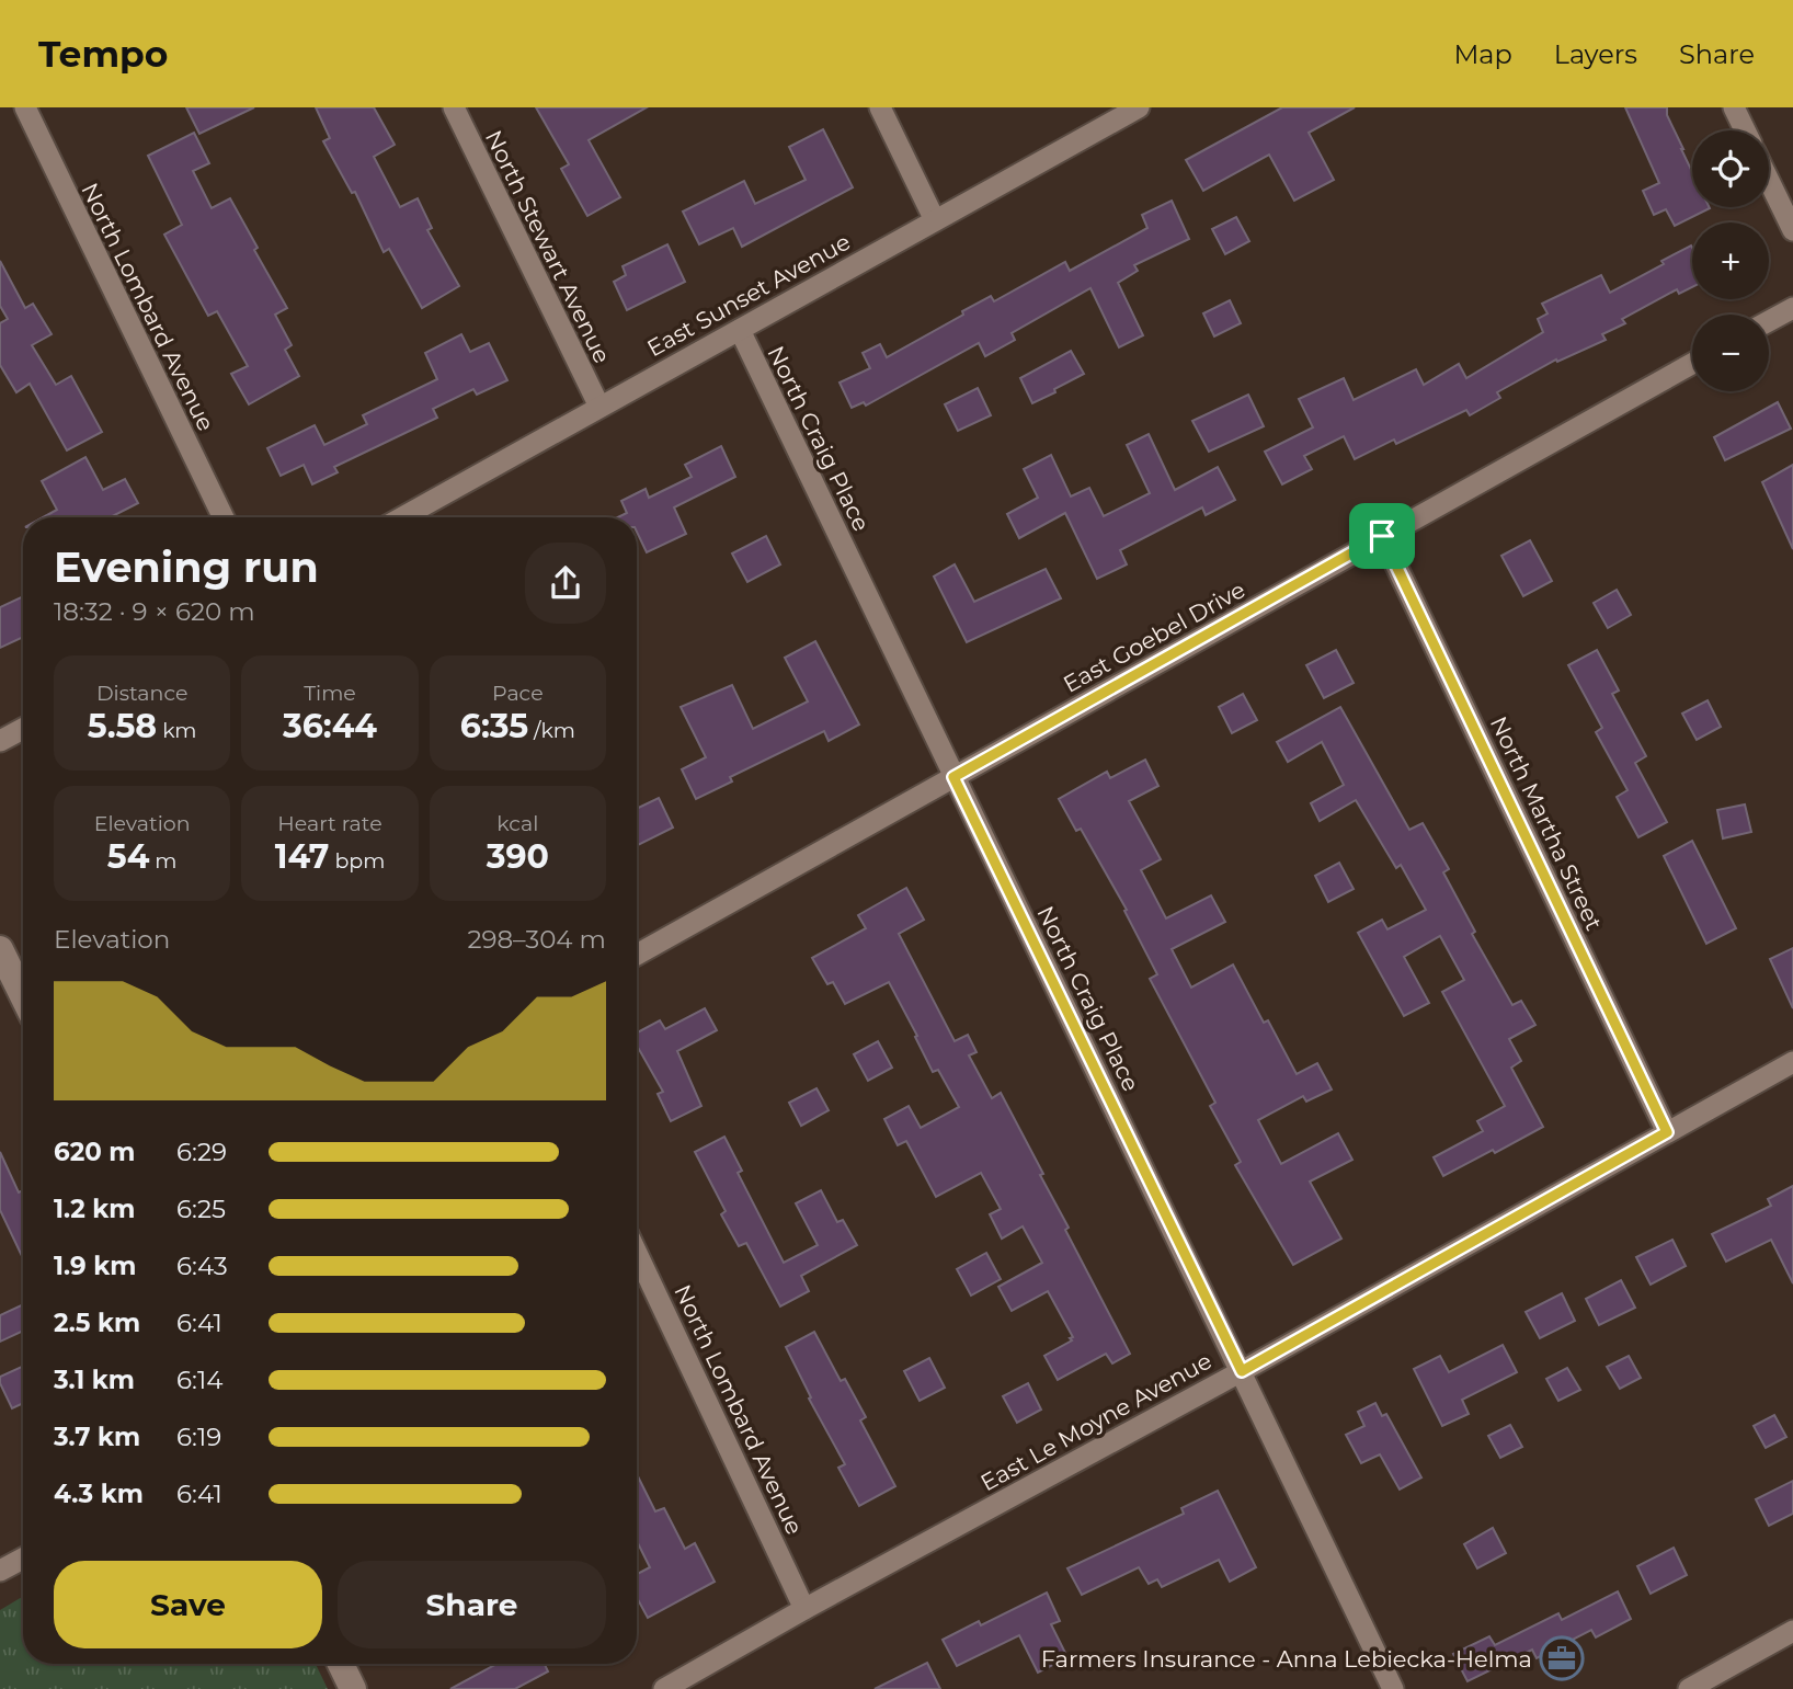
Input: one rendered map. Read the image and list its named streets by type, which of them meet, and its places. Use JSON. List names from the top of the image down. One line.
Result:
{"streets":{"street":["North Stewart Avenue","East Sunset Avenue","North Lombard Avenue","North Craig Place","East Goebel Drive","North Martha Street","East Le Moyne Avenue"]},"crossings":[["North Stewart Avenue","East Sunset Avenue"],["East Sunset Avenue","North Craig Place"],["North Lombard Avenue","East Le Moyne Avenue"],["North Craig Place","East Goebel Drive"],["North Craig Place","East Le Moyne Avenue"],["East Goebel Drive","North Martha Street"],["North Martha Street","East Le Moyne Avenue"]],"places":{"office":["Farmers Insurance - Anna Lebiecka-Helma"]},"page":{"header":"Tempo","nav":["Map","Layers","Share"],"map_buttons":["+","−"],"heading":["Evening run","18:32 · 9 × 620 m"],"stats":[["Distance","5.58 km"],["Time","36:44"],["Pace","6:35 /km"],["Elevation","54 m"],["Heart rate","147 bpm"],["kcal","390"]],"chart":["Elevation","298–304 m"],"list":[{"name":"620 m","note":"6:29"},{"name":"1.2 km","note":"6:25"},{"name":"1.9 km","note":"6:43"},{"name":"2.5 km","note":"6:41"},{"name":"3.1 km","note":"6:14"},{"name":"3.7 km","note":"6:19"},{"name":"4.3 km","note":"6:41"}],"buttons":["Save","Share"]}}
